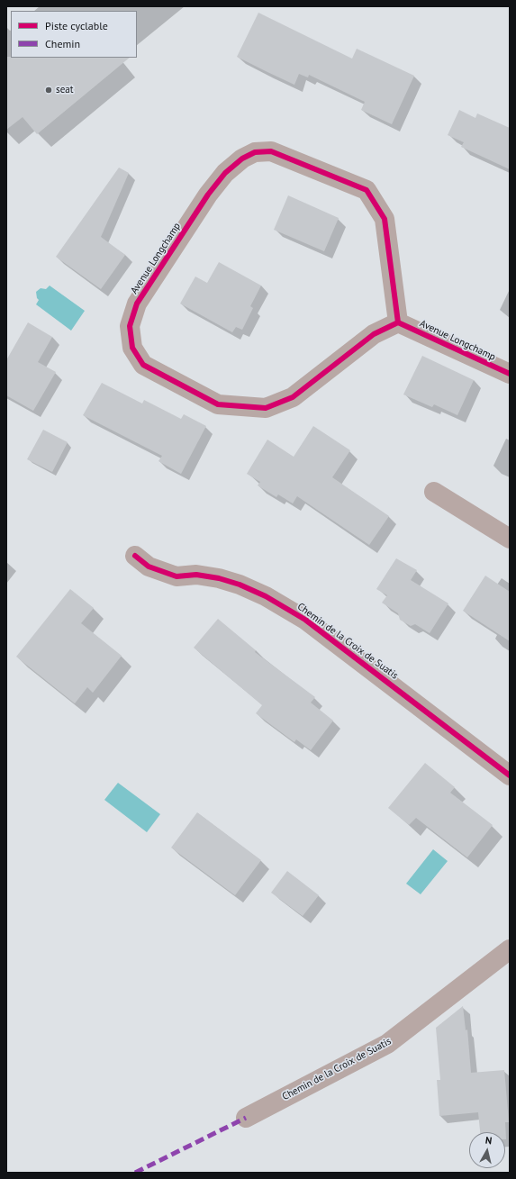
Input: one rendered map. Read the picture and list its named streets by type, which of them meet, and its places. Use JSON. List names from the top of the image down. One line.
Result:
{"streets":{"street":["Avenue Longchamp","Chemin de la Croix de Suatis"]},"places":["seat"],"legend":["Piste cyclable","Chemin"],"north":"top"}
